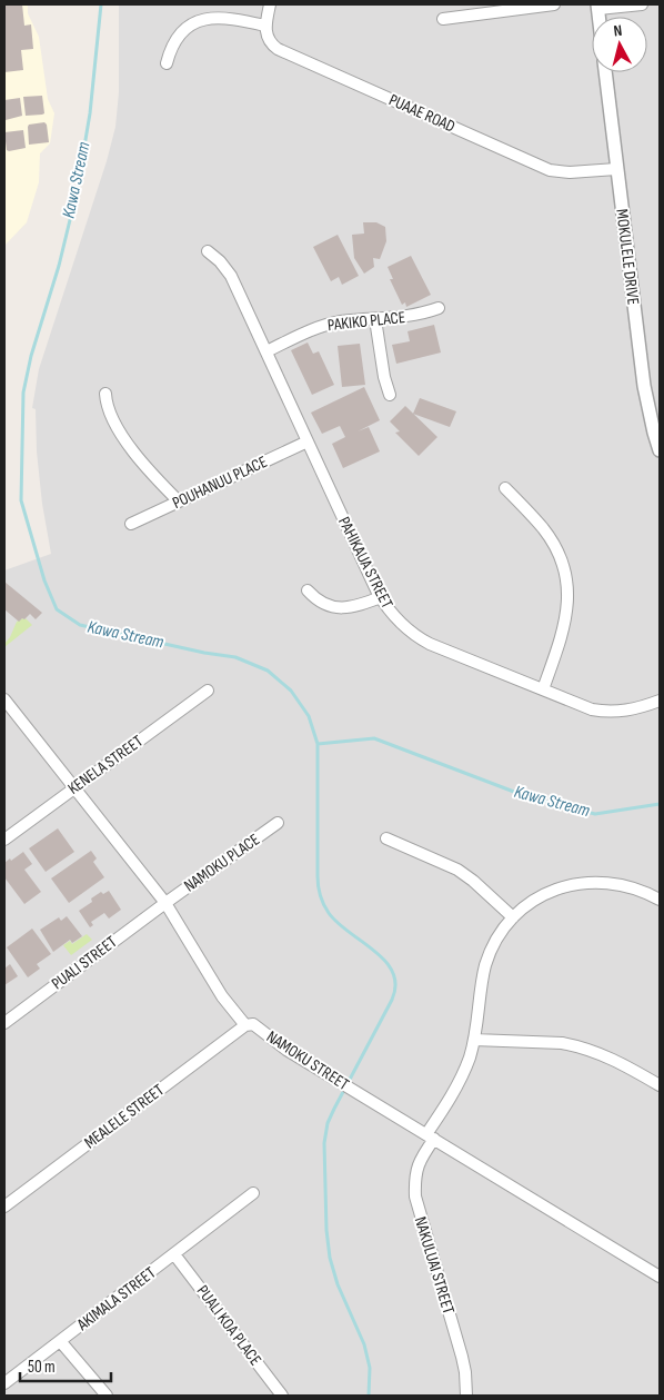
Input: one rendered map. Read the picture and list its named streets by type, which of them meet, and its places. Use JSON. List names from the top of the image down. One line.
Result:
{"streets":{"street":["PUAAE ROAD","MOKULELE DRIVE","PAKIKO PLACE","POUHANUU PLACE","PAHIKAUA STREET","KENELA STREET","NAMOKU PLACE","PUALI STREET","NAMOKU STREET","MEALELE STREET","NAKULUAI STREET","AKIMALA STREET","PUALI KOA PLACE"]},"crossings":[["PUAAE ROAD","MOKULELE DRIVE"],["PAKIKO PLACE","PAHIKAUA STREET"],["POUHANUU PLACE","PAHIKAUA STREET"],["KENELA STREET","NAMOKU STREET"],["NAMOKU PLACE","PUALI STREET"],["NAMOKU PLACE","NAMOKU STREET"],["PUALI STREET","NAMOKU STREET"],["NAMOKU STREET","MEALELE STREET"],["NAMOKU STREET","NAKULUAI STREET"],["AKIMALA STREET","PUALI KOA PLACE"]],"water":["Kawa Stream"],"scale_bar":"50 m","north":"top"}
